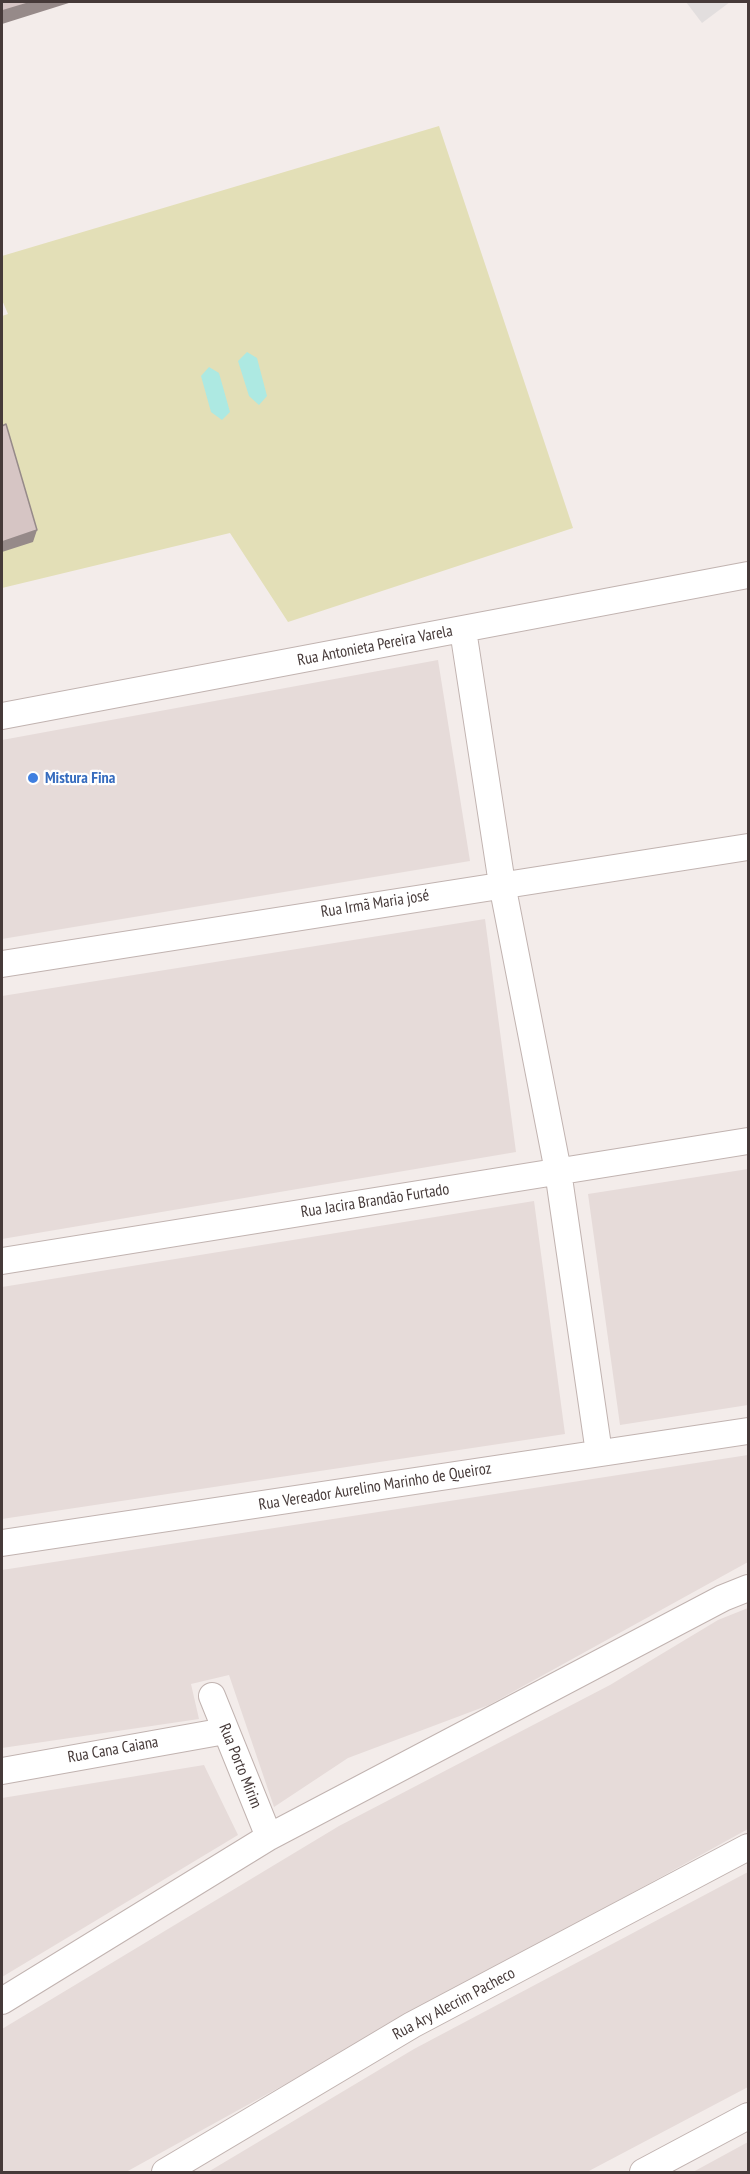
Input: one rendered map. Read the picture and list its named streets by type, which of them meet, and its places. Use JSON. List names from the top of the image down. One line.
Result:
{"streets":{"street":["Rua Antonieta Pereira Varela","Rua Irmã Maria josé","Rua Jacira Brandão Furtado","Rua Vereador Aurelino Marinho de Queiroz","Rua Cana Caiana","Rua Porto Mirim","Rua Ary Alecrim Pacheco"]},"crossings":[["Rua Cana Caiana","Rua Porto Mirim"]],"places":["Mistura Fina"]}
